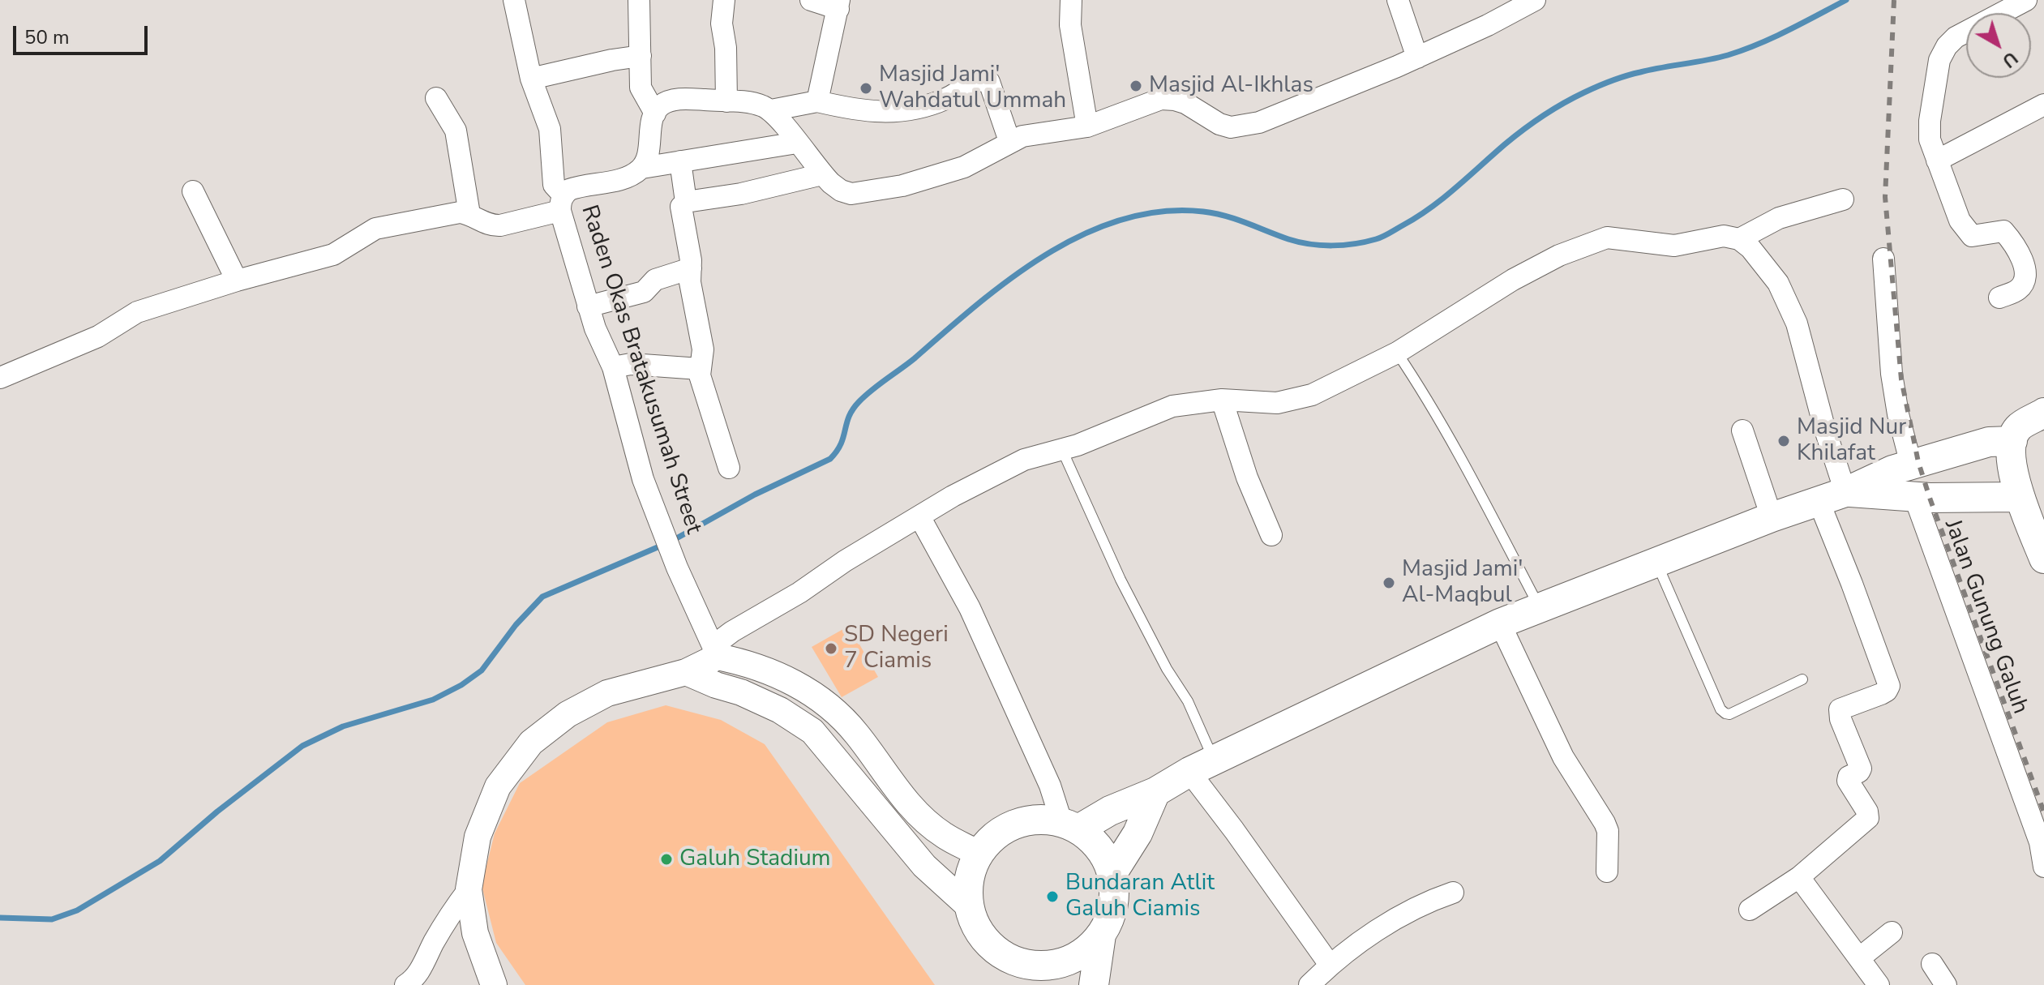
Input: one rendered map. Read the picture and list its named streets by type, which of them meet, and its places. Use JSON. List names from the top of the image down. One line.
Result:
{"streets":{"street":["Raden Okas Bratakusumah Street","Jalan Gunung Galuh"]},"places":["Masjid Al-Ikhlas","Masjid Jami' Wahdatul Ummah","Masjid Nur Khilafat","Masjid Jami' Al-Maqbul","SD Negeri 7 Ciamis","Galuh Stadium","Bundaran Atlit Galuh Ciamis"],"scale_bar":"50 m","north":"bottom right"}
